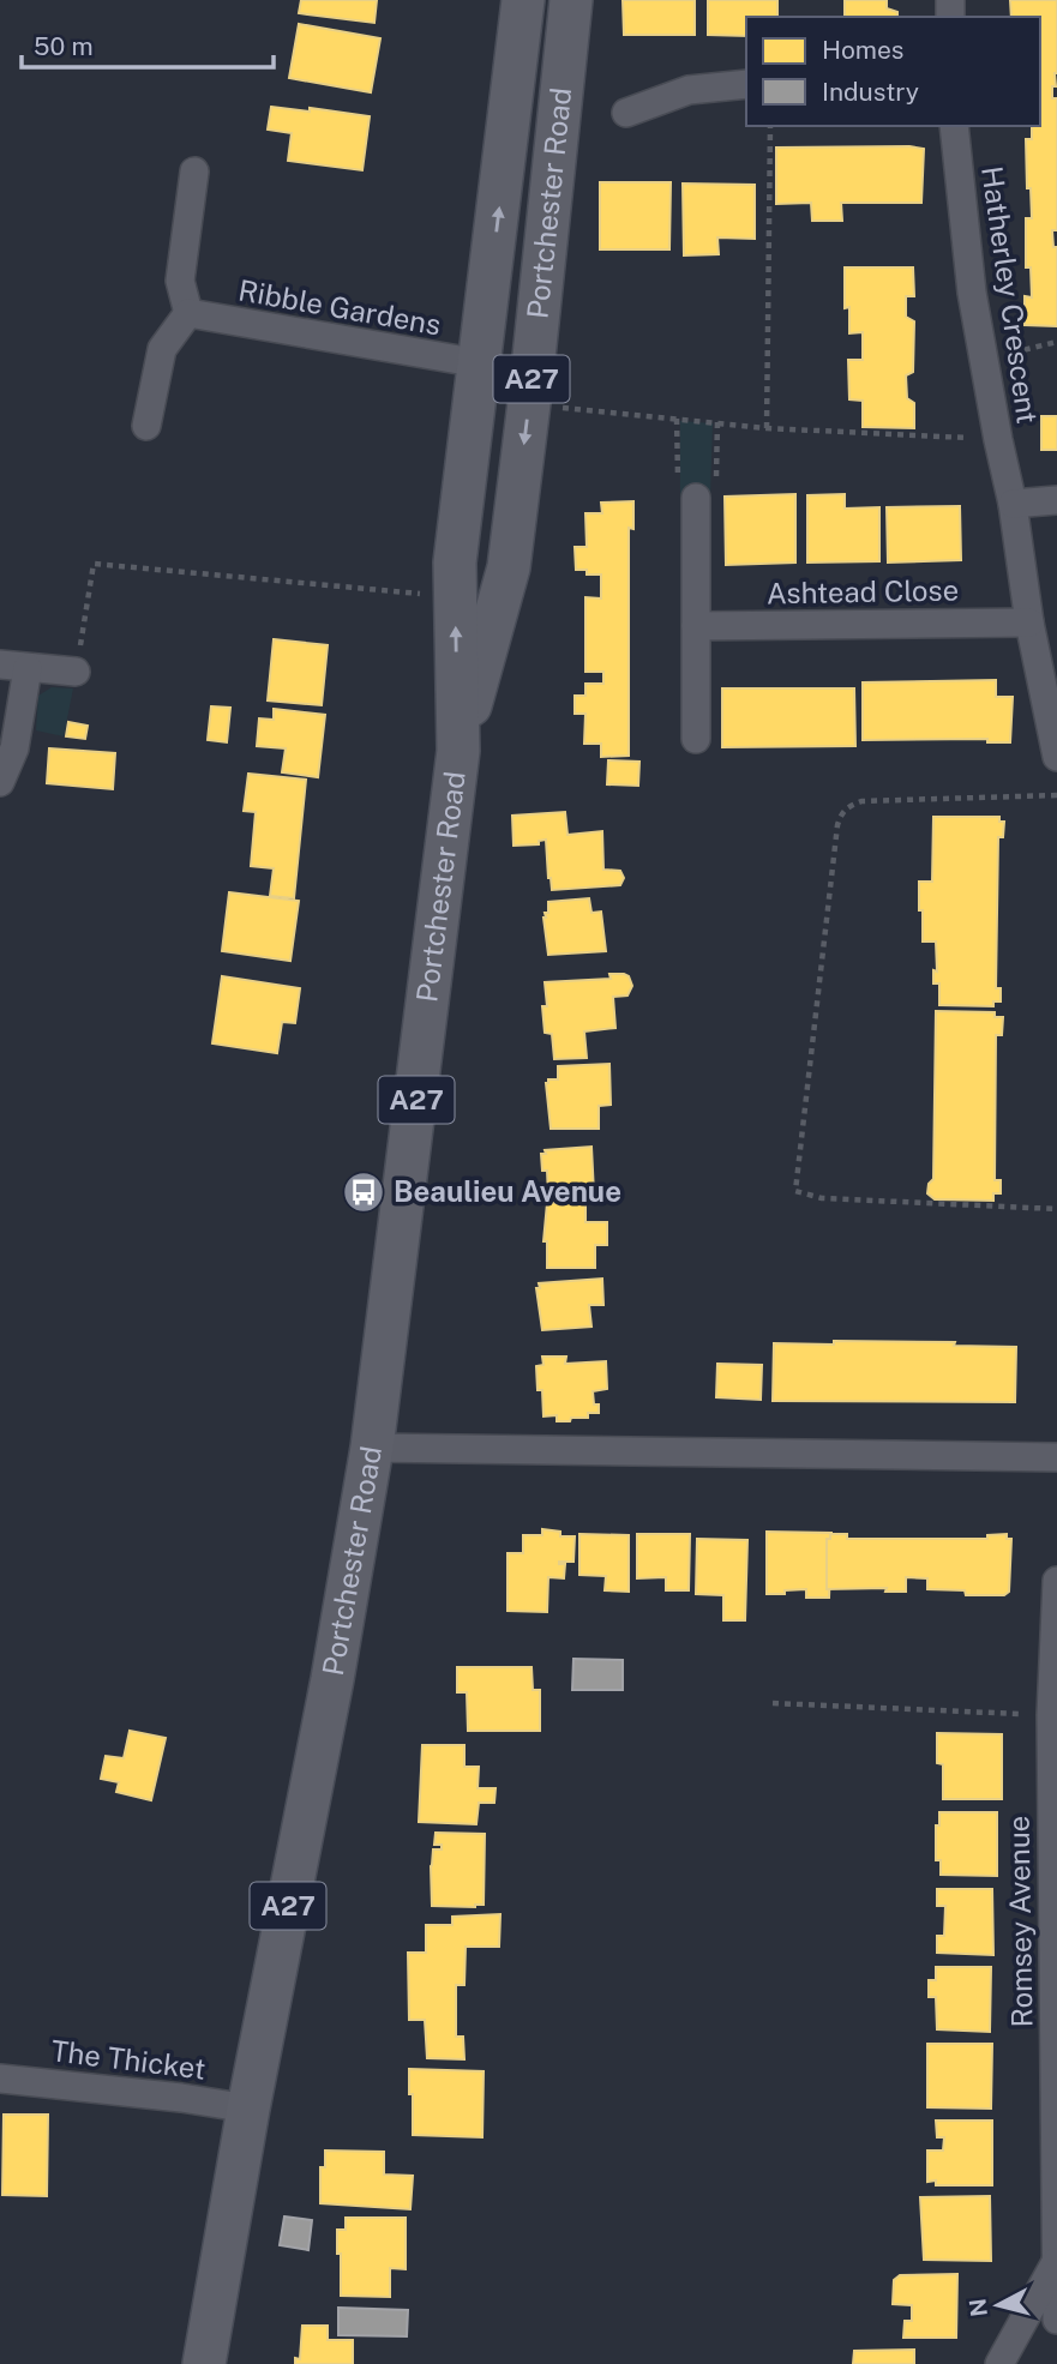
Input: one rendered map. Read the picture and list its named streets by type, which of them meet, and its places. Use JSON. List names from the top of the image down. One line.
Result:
{"streets":{"main road":["Portchester Road","A27"],"street":["Hatherley Crescent","Ribble Gardens","Ashtead Close","Romsey Avenue","The Thicket"]},"crossings":[["Portchester Road","Ribble Gardens"],["Portchester Road","The Thicket"],["Hatherley Crescent","Ashtead Close"]],"places":{"bus stop":["Beaulieu Avenue"]},"legend":["Homes","Industry"],"scale_bar":"50 m","north":"left"}
